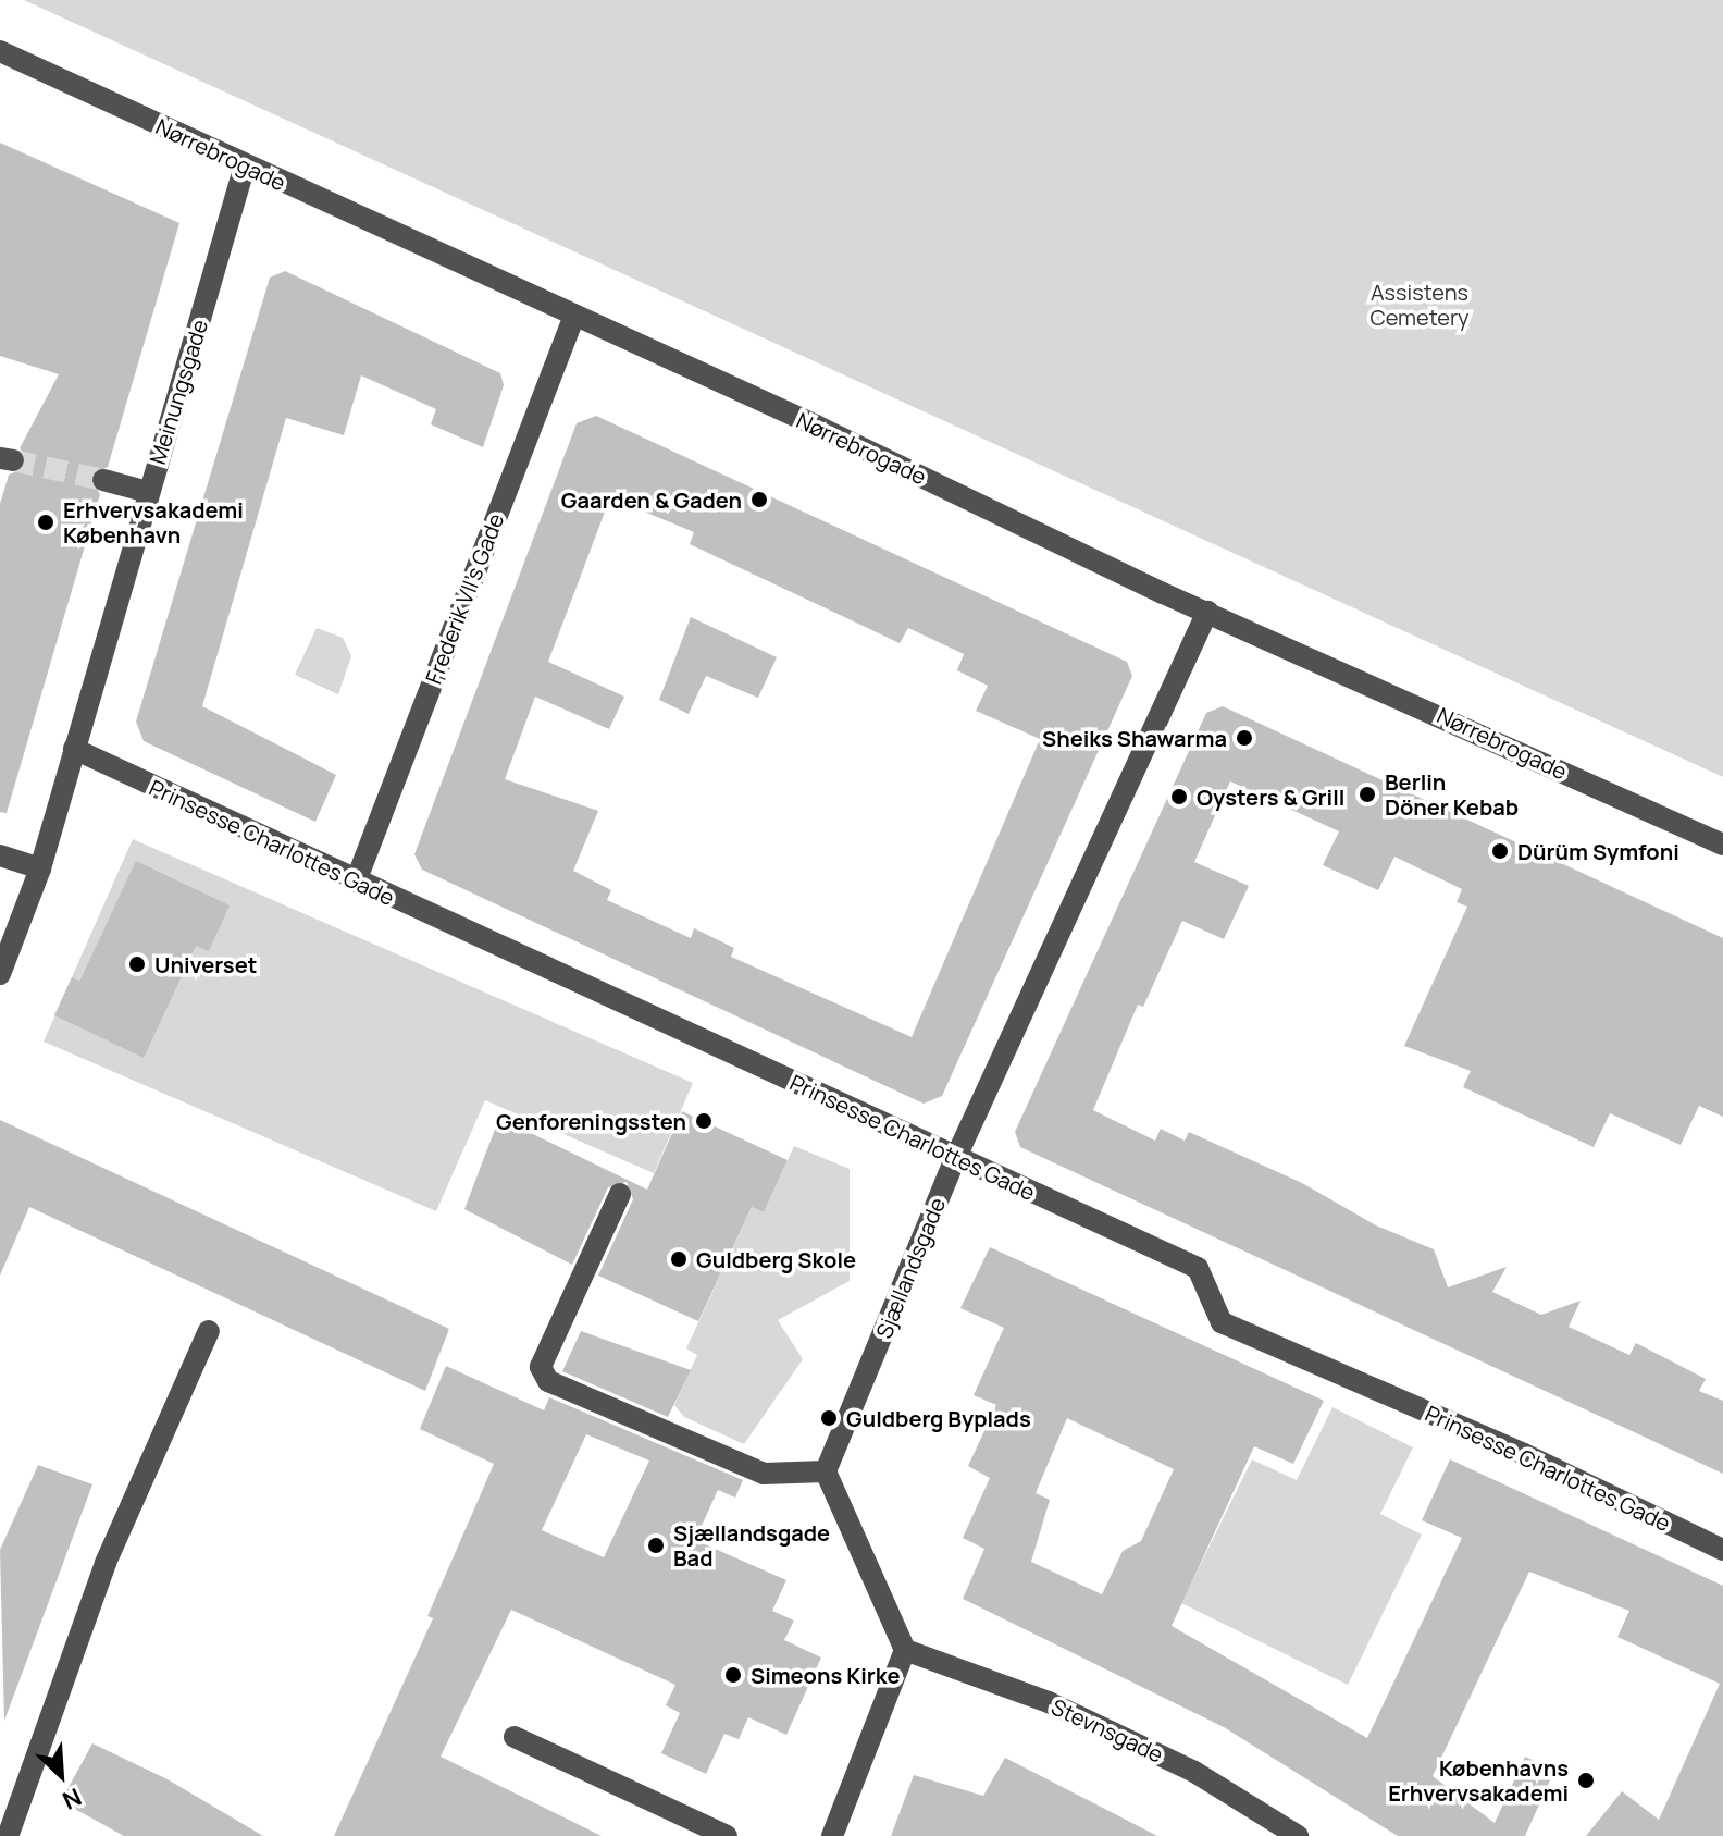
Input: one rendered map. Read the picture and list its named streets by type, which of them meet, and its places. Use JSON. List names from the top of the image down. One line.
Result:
{"streets":{"street":["Nørrebrogade","Meinungsgade","Frederik VII's Gade","Prinsesse Charlottes Gade","Sjællandsgade","Stevnsgade"]},"crossings":[["Nørrebrogade","Meinungsgade"],["Nørrebrogade","Frederik VII's Gade"],["Nørrebrogade","Sjællandsgade"],["Meinungsgade","Prinsesse Charlottes Gade"],["Frederik VII's Gade","Prinsesse Charlottes Gade"],["Prinsesse Charlottes Gade","Sjællandsgade"]],"parks":["Assistens Cemetery"],"places":["Gaarden & Gaden","Erhvervsakademi København","Sheiks Shawarma","Berlin Döner Kebab","Oysters & Grill","Dürüm Symfoni","Universet","Genforeningssten","Guldberg Skole","Guldberg Byplads","Sjællandsgade Bad","Simeons Kirke","Københavns Erhvervsakademi"],"north":"bottom right"}
